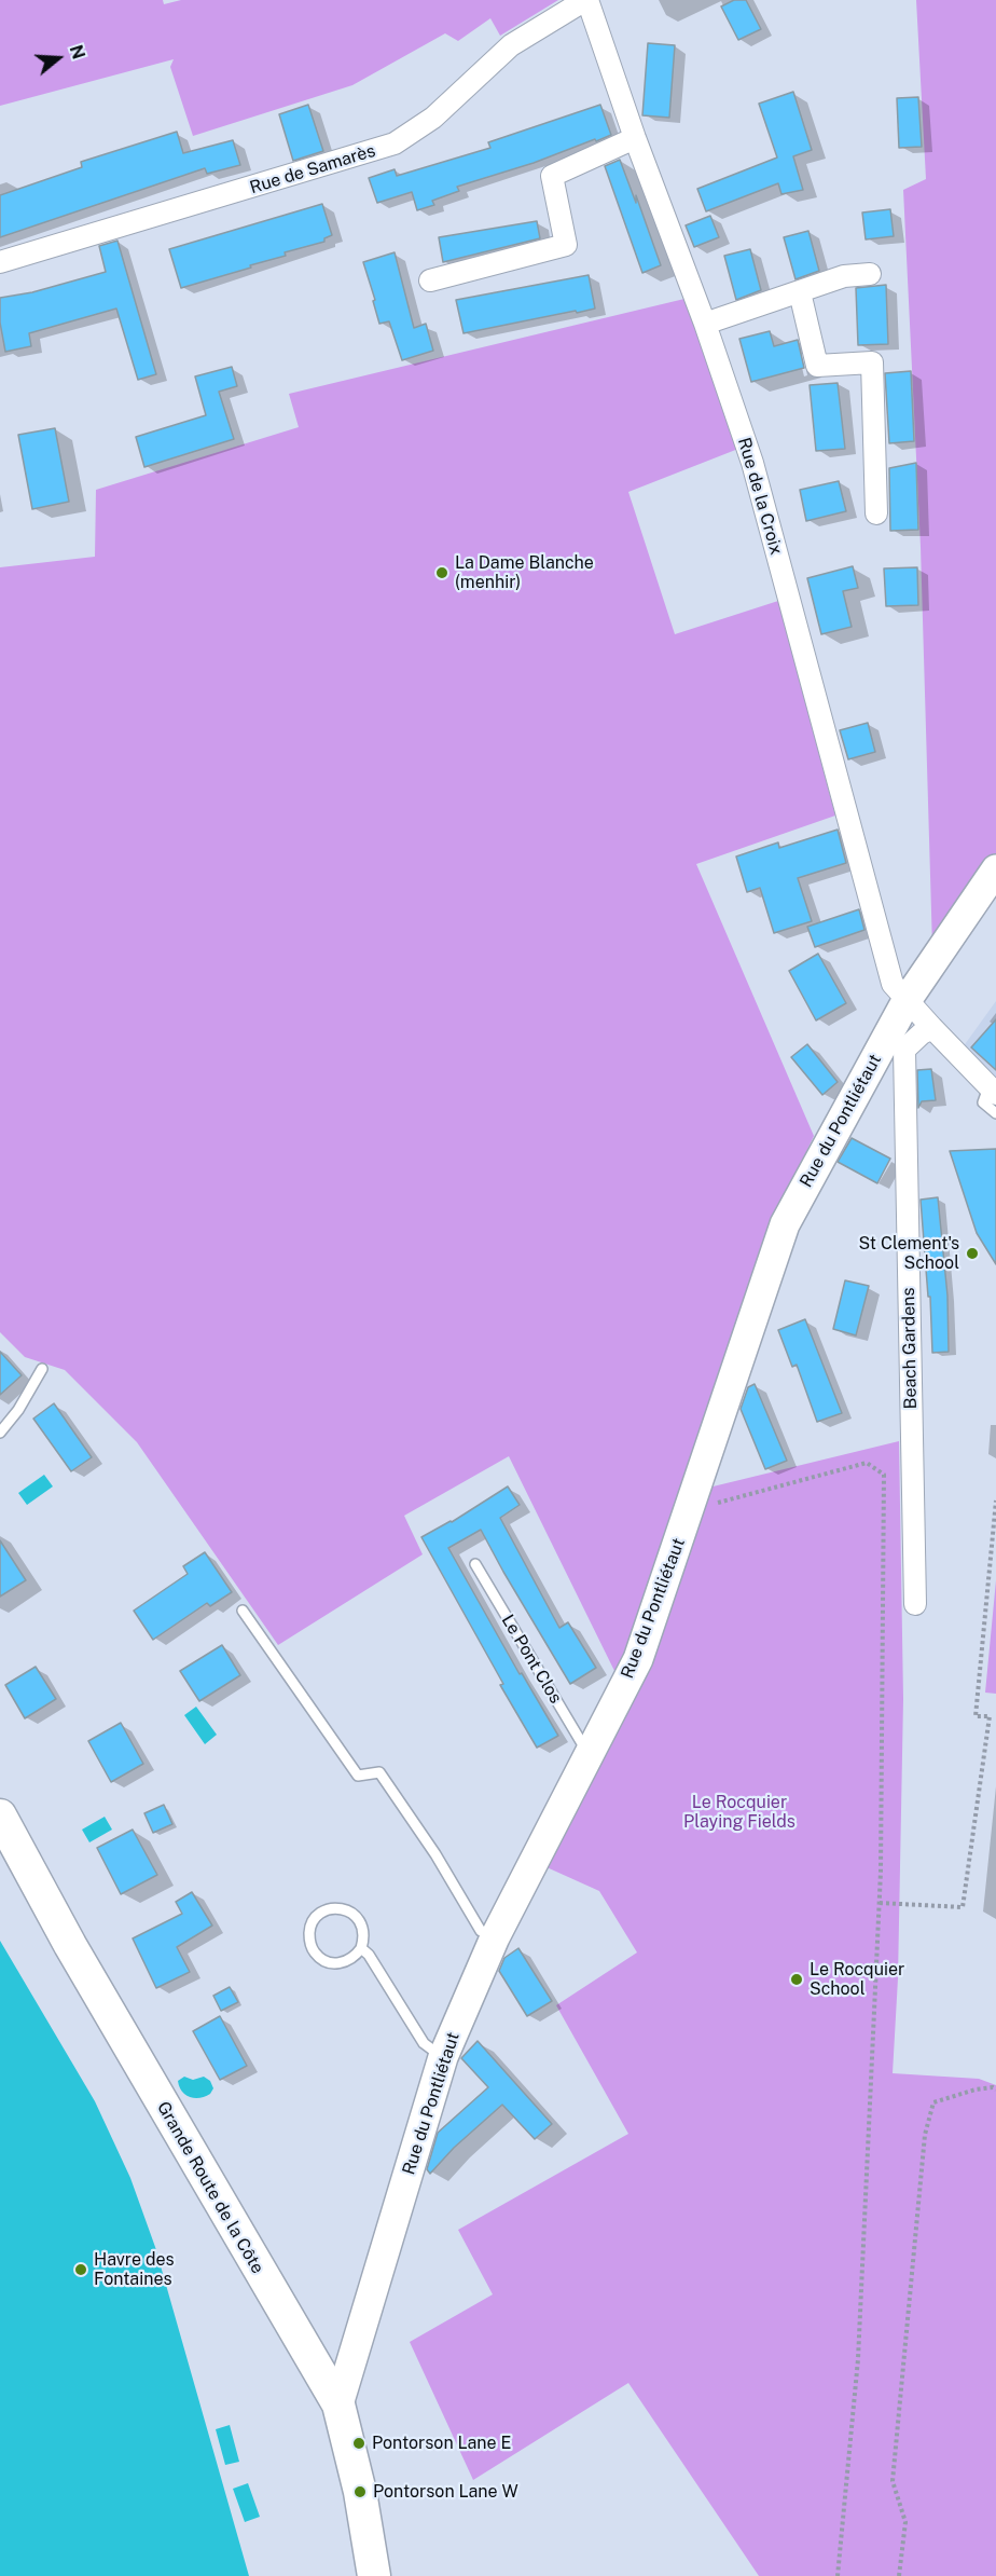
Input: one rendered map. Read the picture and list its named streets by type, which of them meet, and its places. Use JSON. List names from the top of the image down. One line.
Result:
{"streets":{"main road":["Rue du Pontliétaut","Grande Route de la Côte"],"street":["Rue de Samarès","Rue de la Croix","Beach Gardens"],"lane":["Le Pont Clos"]},"crossings":[["Rue de Samarès","Rue de la Croix"],["Rue de la Croix","Rue du Pontliétaut"],["Rue de la Croix","Beach Gardens"],["Rue du Pontliétaut","Le Pont Clos"],["Rue du Pontliétaut","Grande Route de la Côte"]],"parks":["Le Rocquier Playing Fields"],"places":["La Dame Blanche (menhir)","St Clement's School","Le Rocquier School","Havre des Fontaines","Pontorson Lane E","Pontorson Lane W"],"north":"right"}
